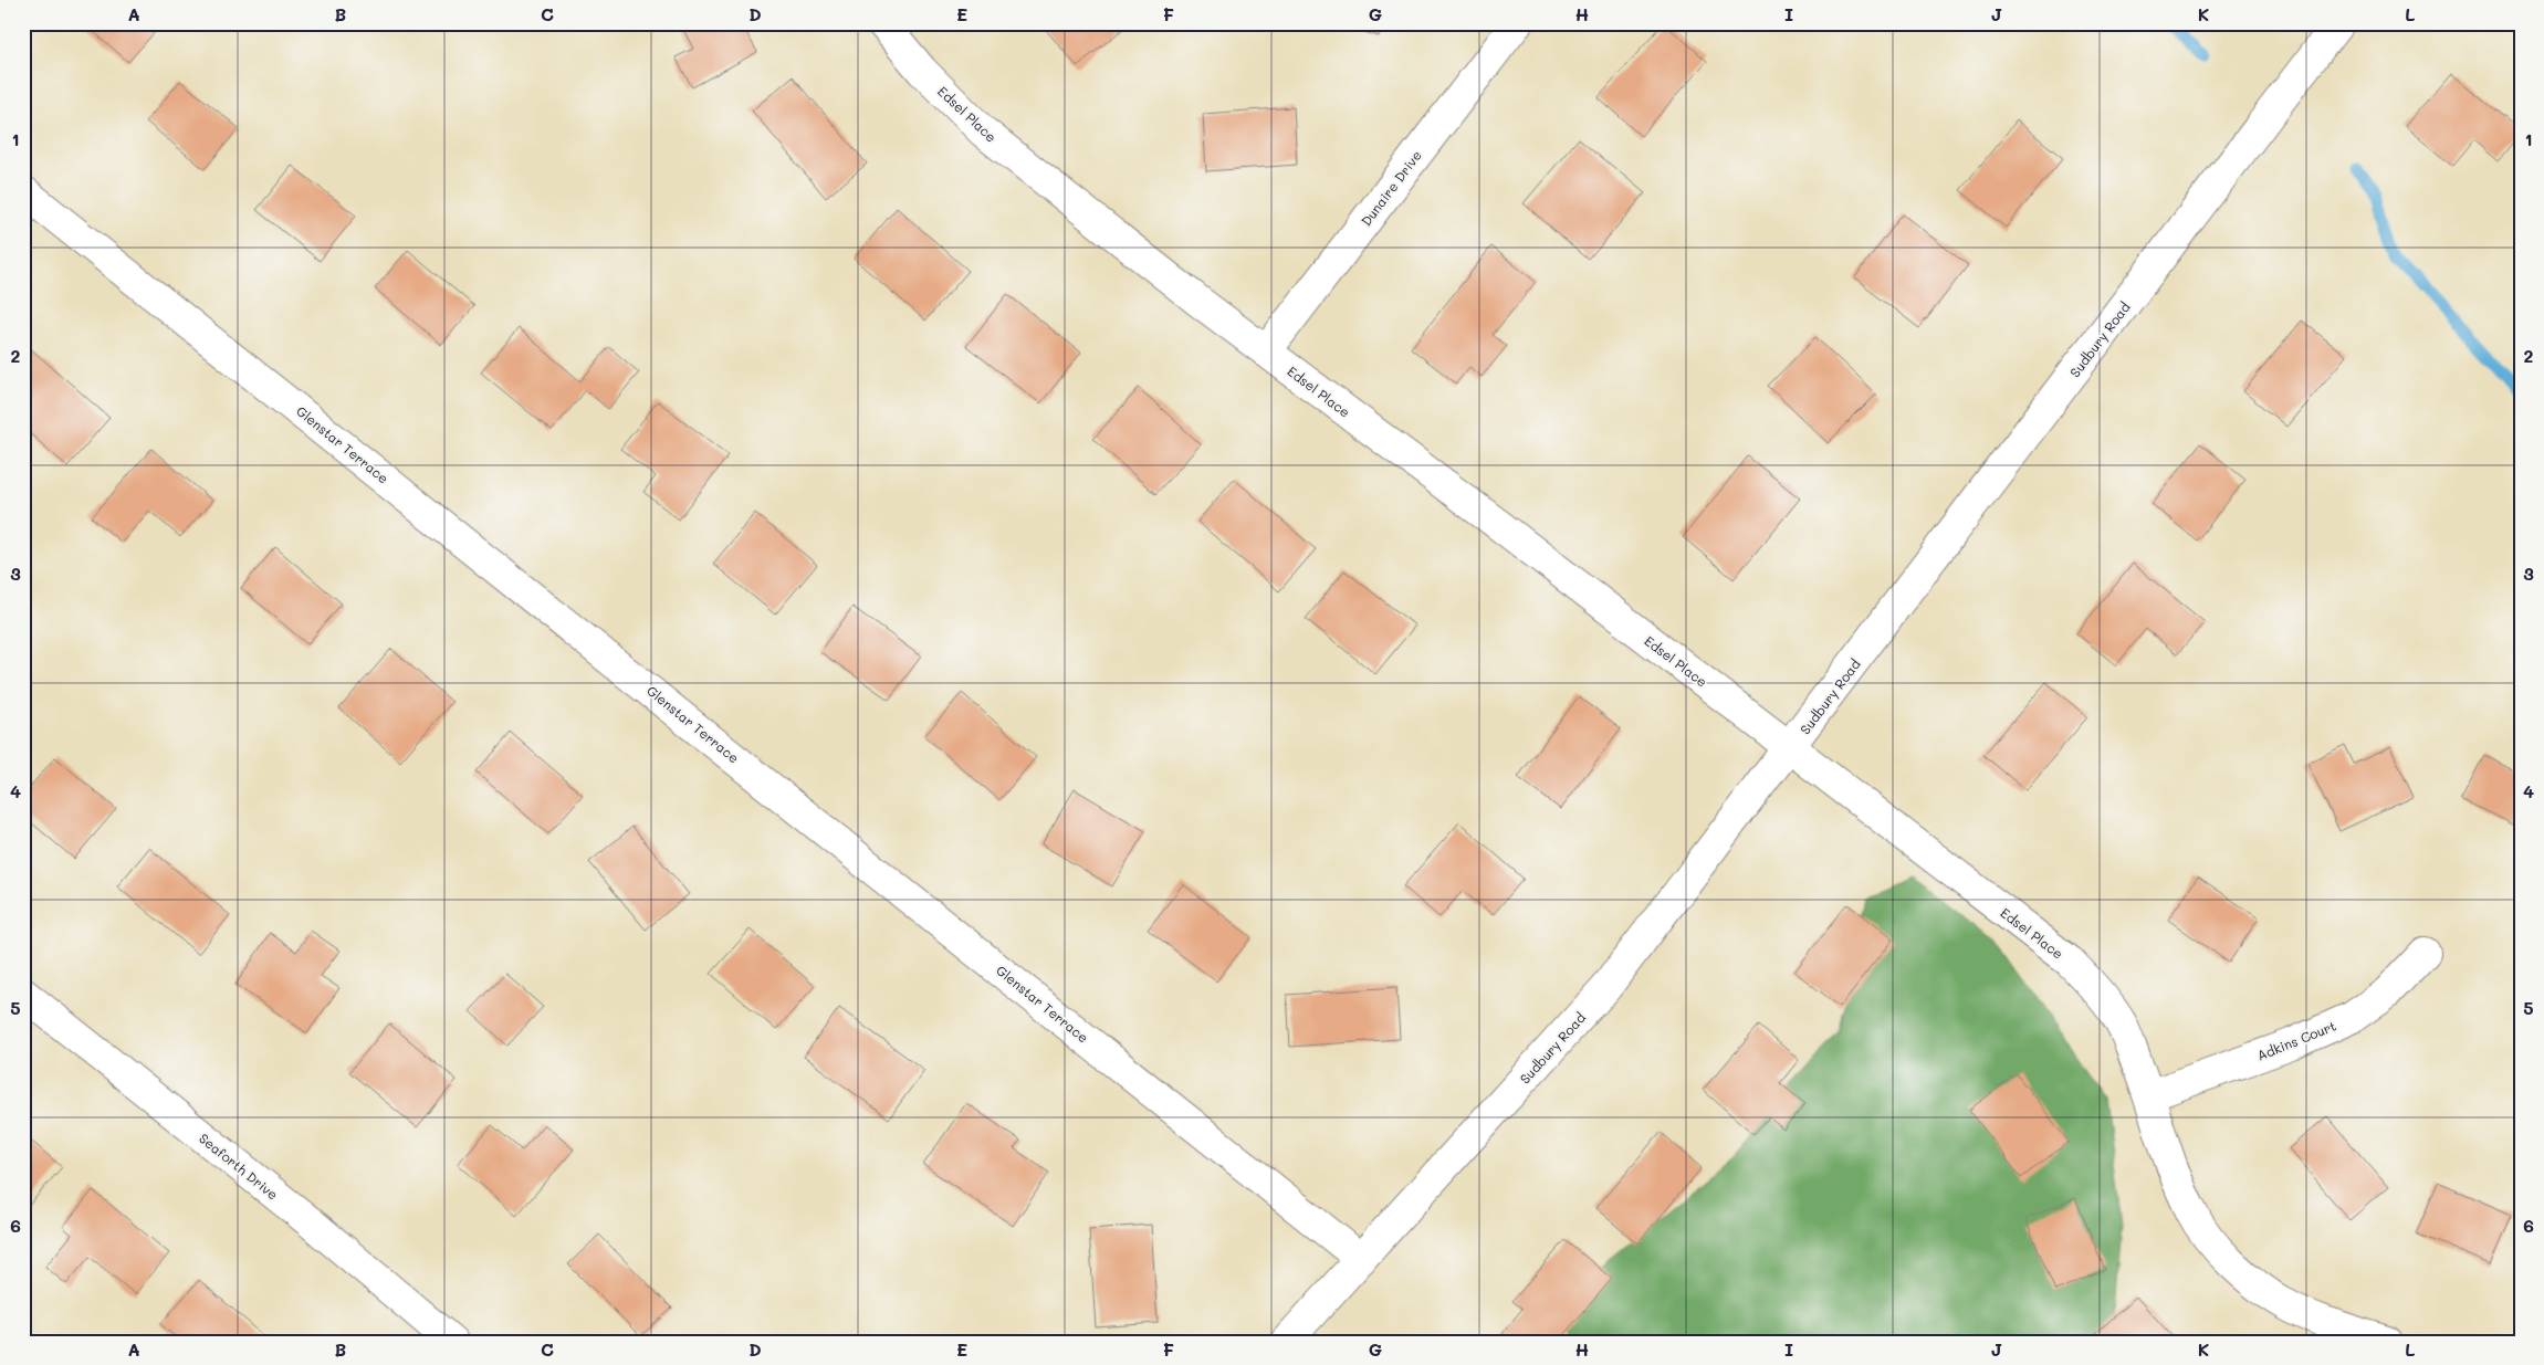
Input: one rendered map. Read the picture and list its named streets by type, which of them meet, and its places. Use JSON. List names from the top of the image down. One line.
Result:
{"streets":{"street":["Edsel Place","Dunaire Drive","Sudbury Road","Glenstar Terrace","Adkins Court","Seaforth Drive"]},"crossings":[["Edsel Place","Dunaire Drive"],["Edsel Place","Sudbury Road"],["Edsel Place","Adkins Court"],["Sudbury Road","Glenstar Terrace"]],"grid":{"columns":["A","B","C","D","E","F","G","H","I","J","K","L"],"rows":["1","2","3","4","5","6"]}}
